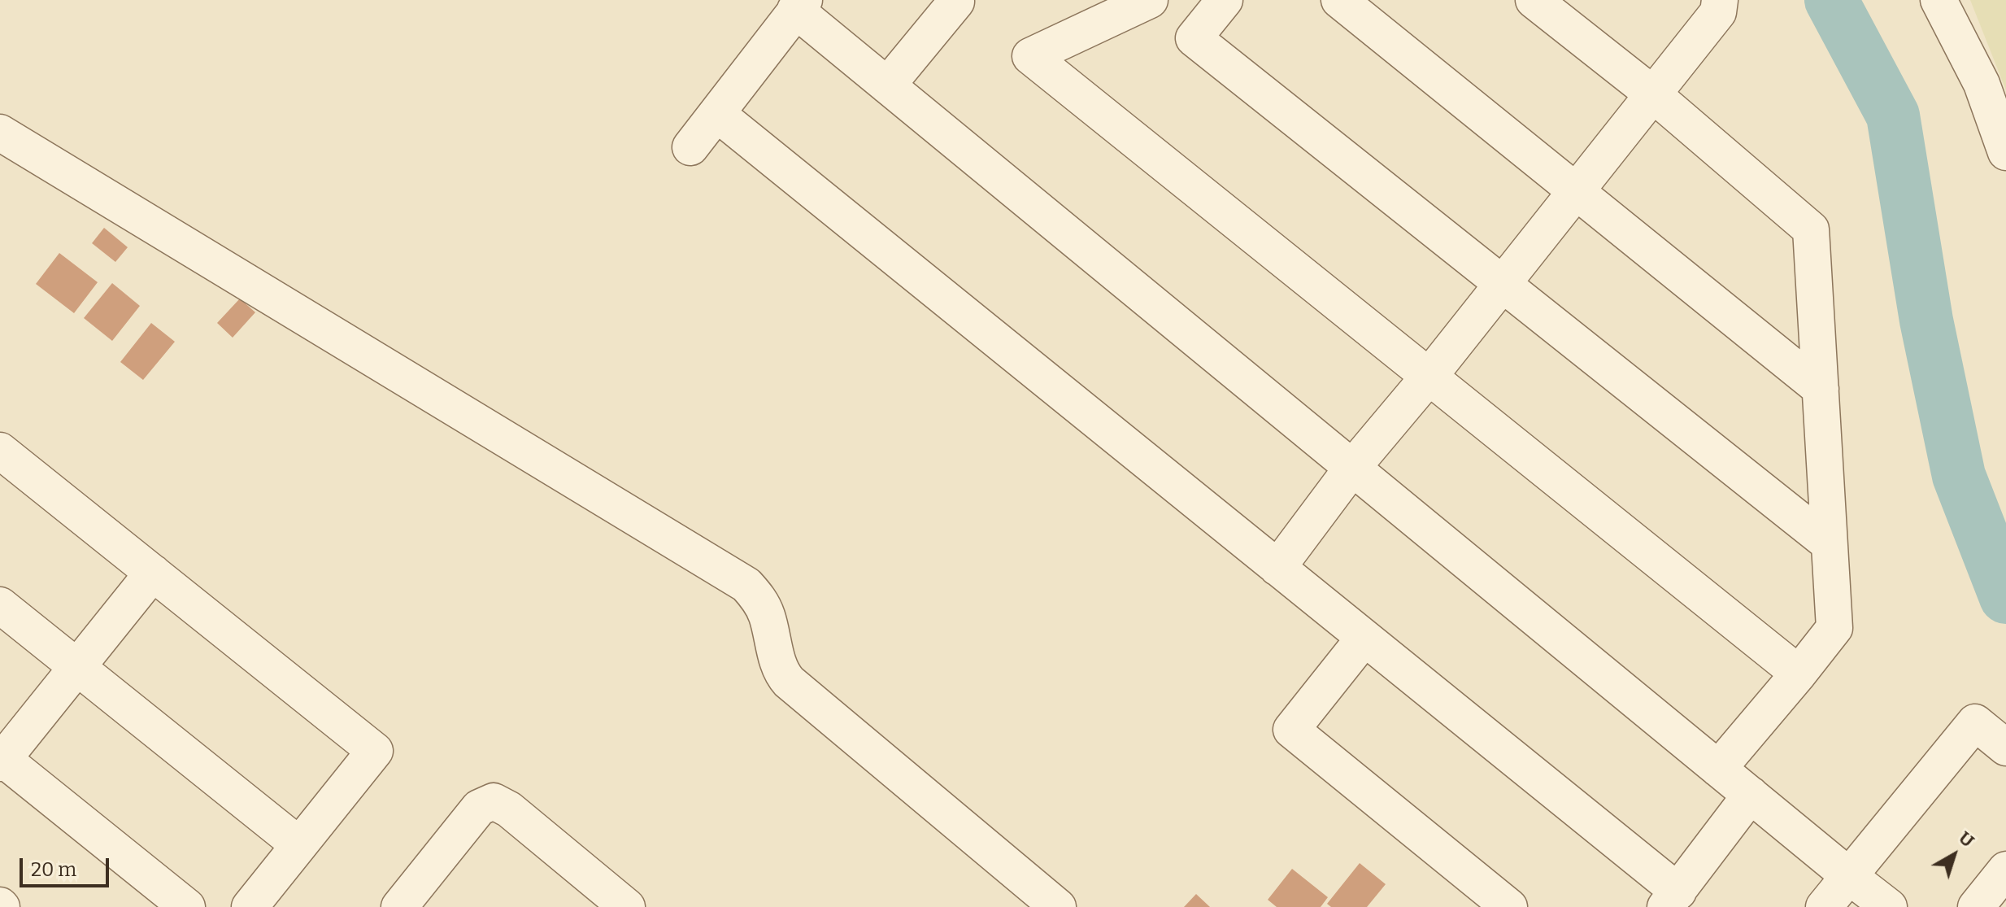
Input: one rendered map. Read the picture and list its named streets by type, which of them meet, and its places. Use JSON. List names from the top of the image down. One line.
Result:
{"scale_bar":"20 m","north":"top right"}
